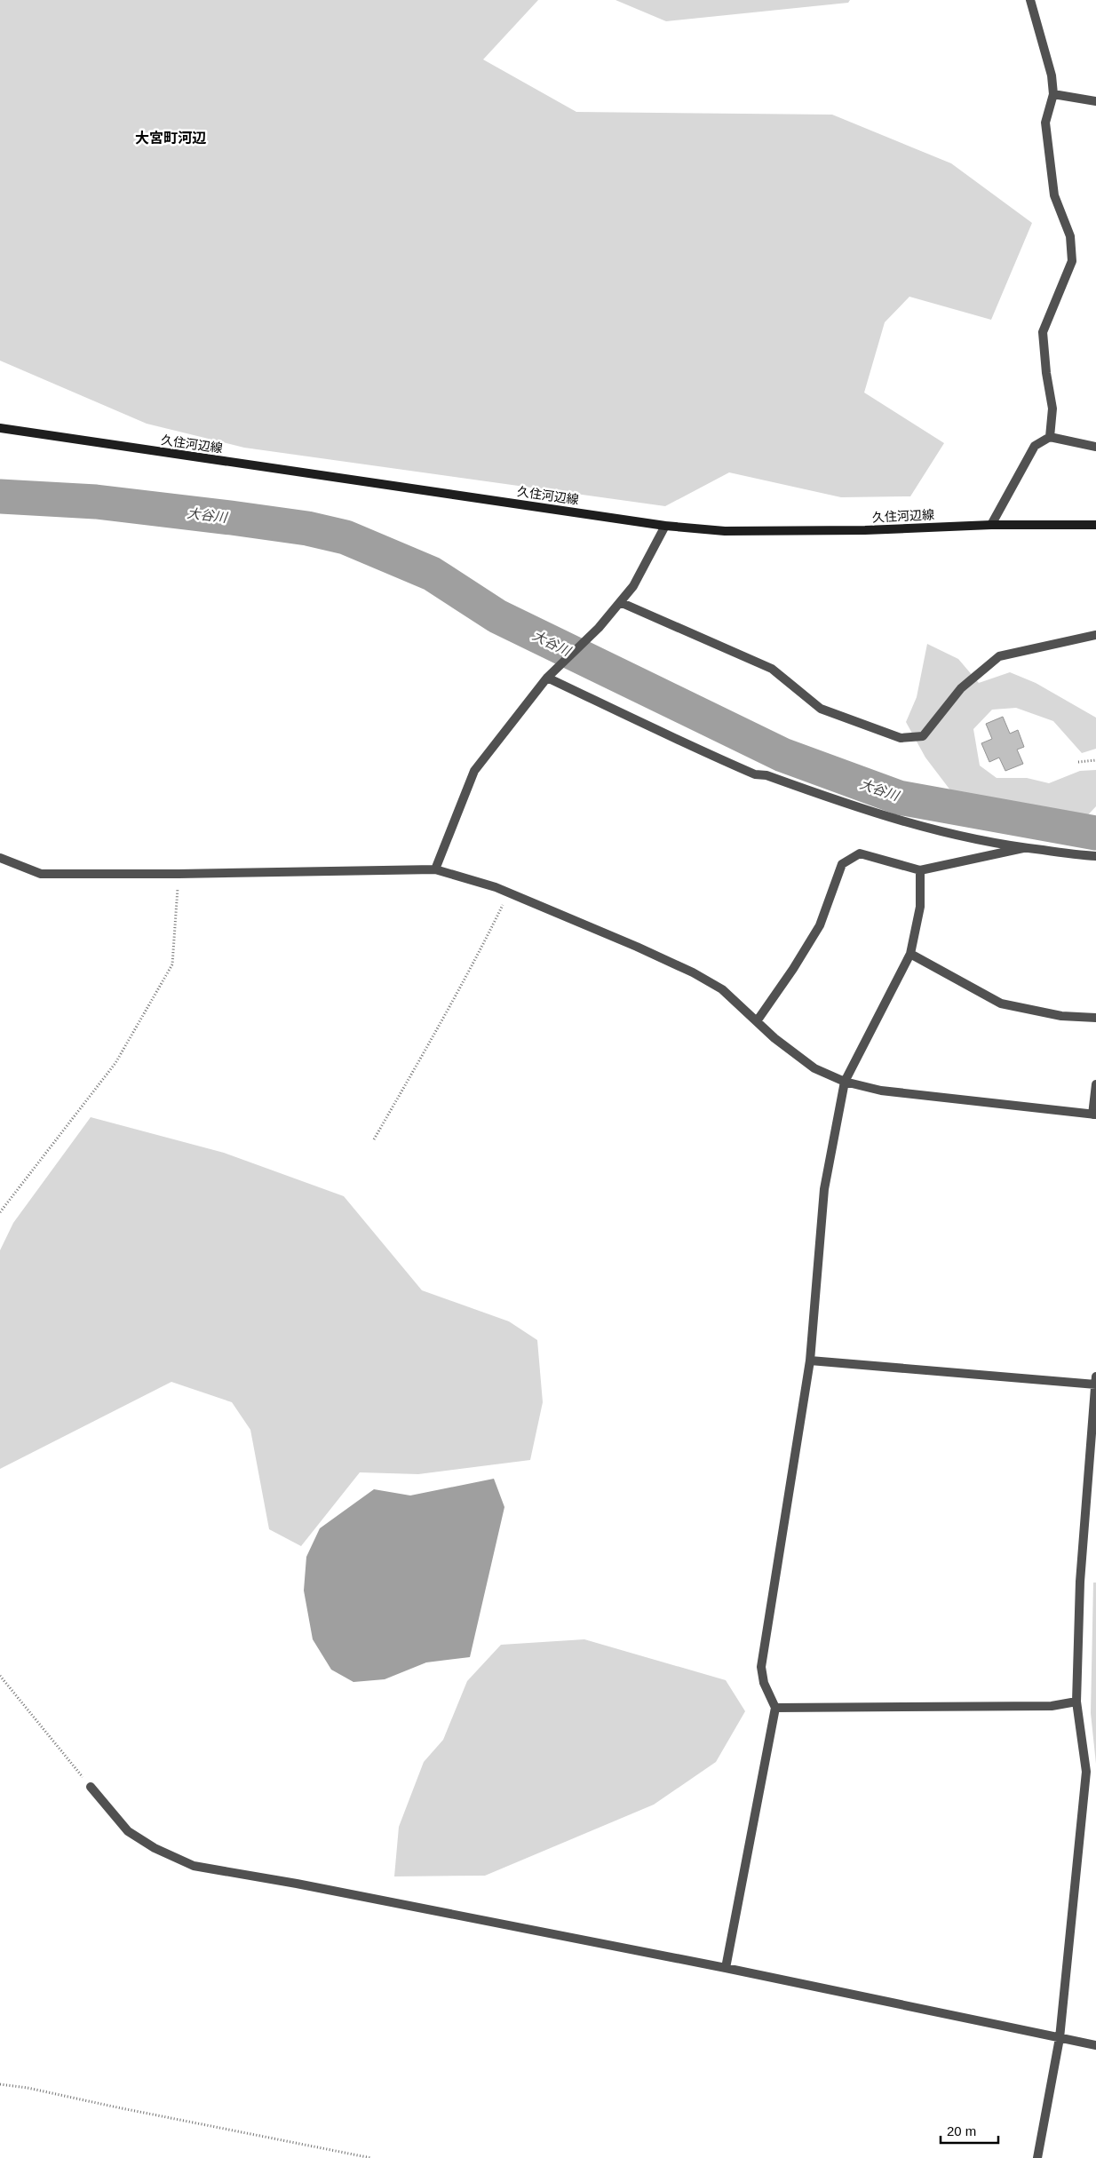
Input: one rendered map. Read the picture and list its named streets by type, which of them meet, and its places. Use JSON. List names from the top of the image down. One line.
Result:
{"streets":{"main road":["久住河辺線"]},"districts":["大宮町河辺"],"water":["大谷川"],"scale_bar":"20 m"}
